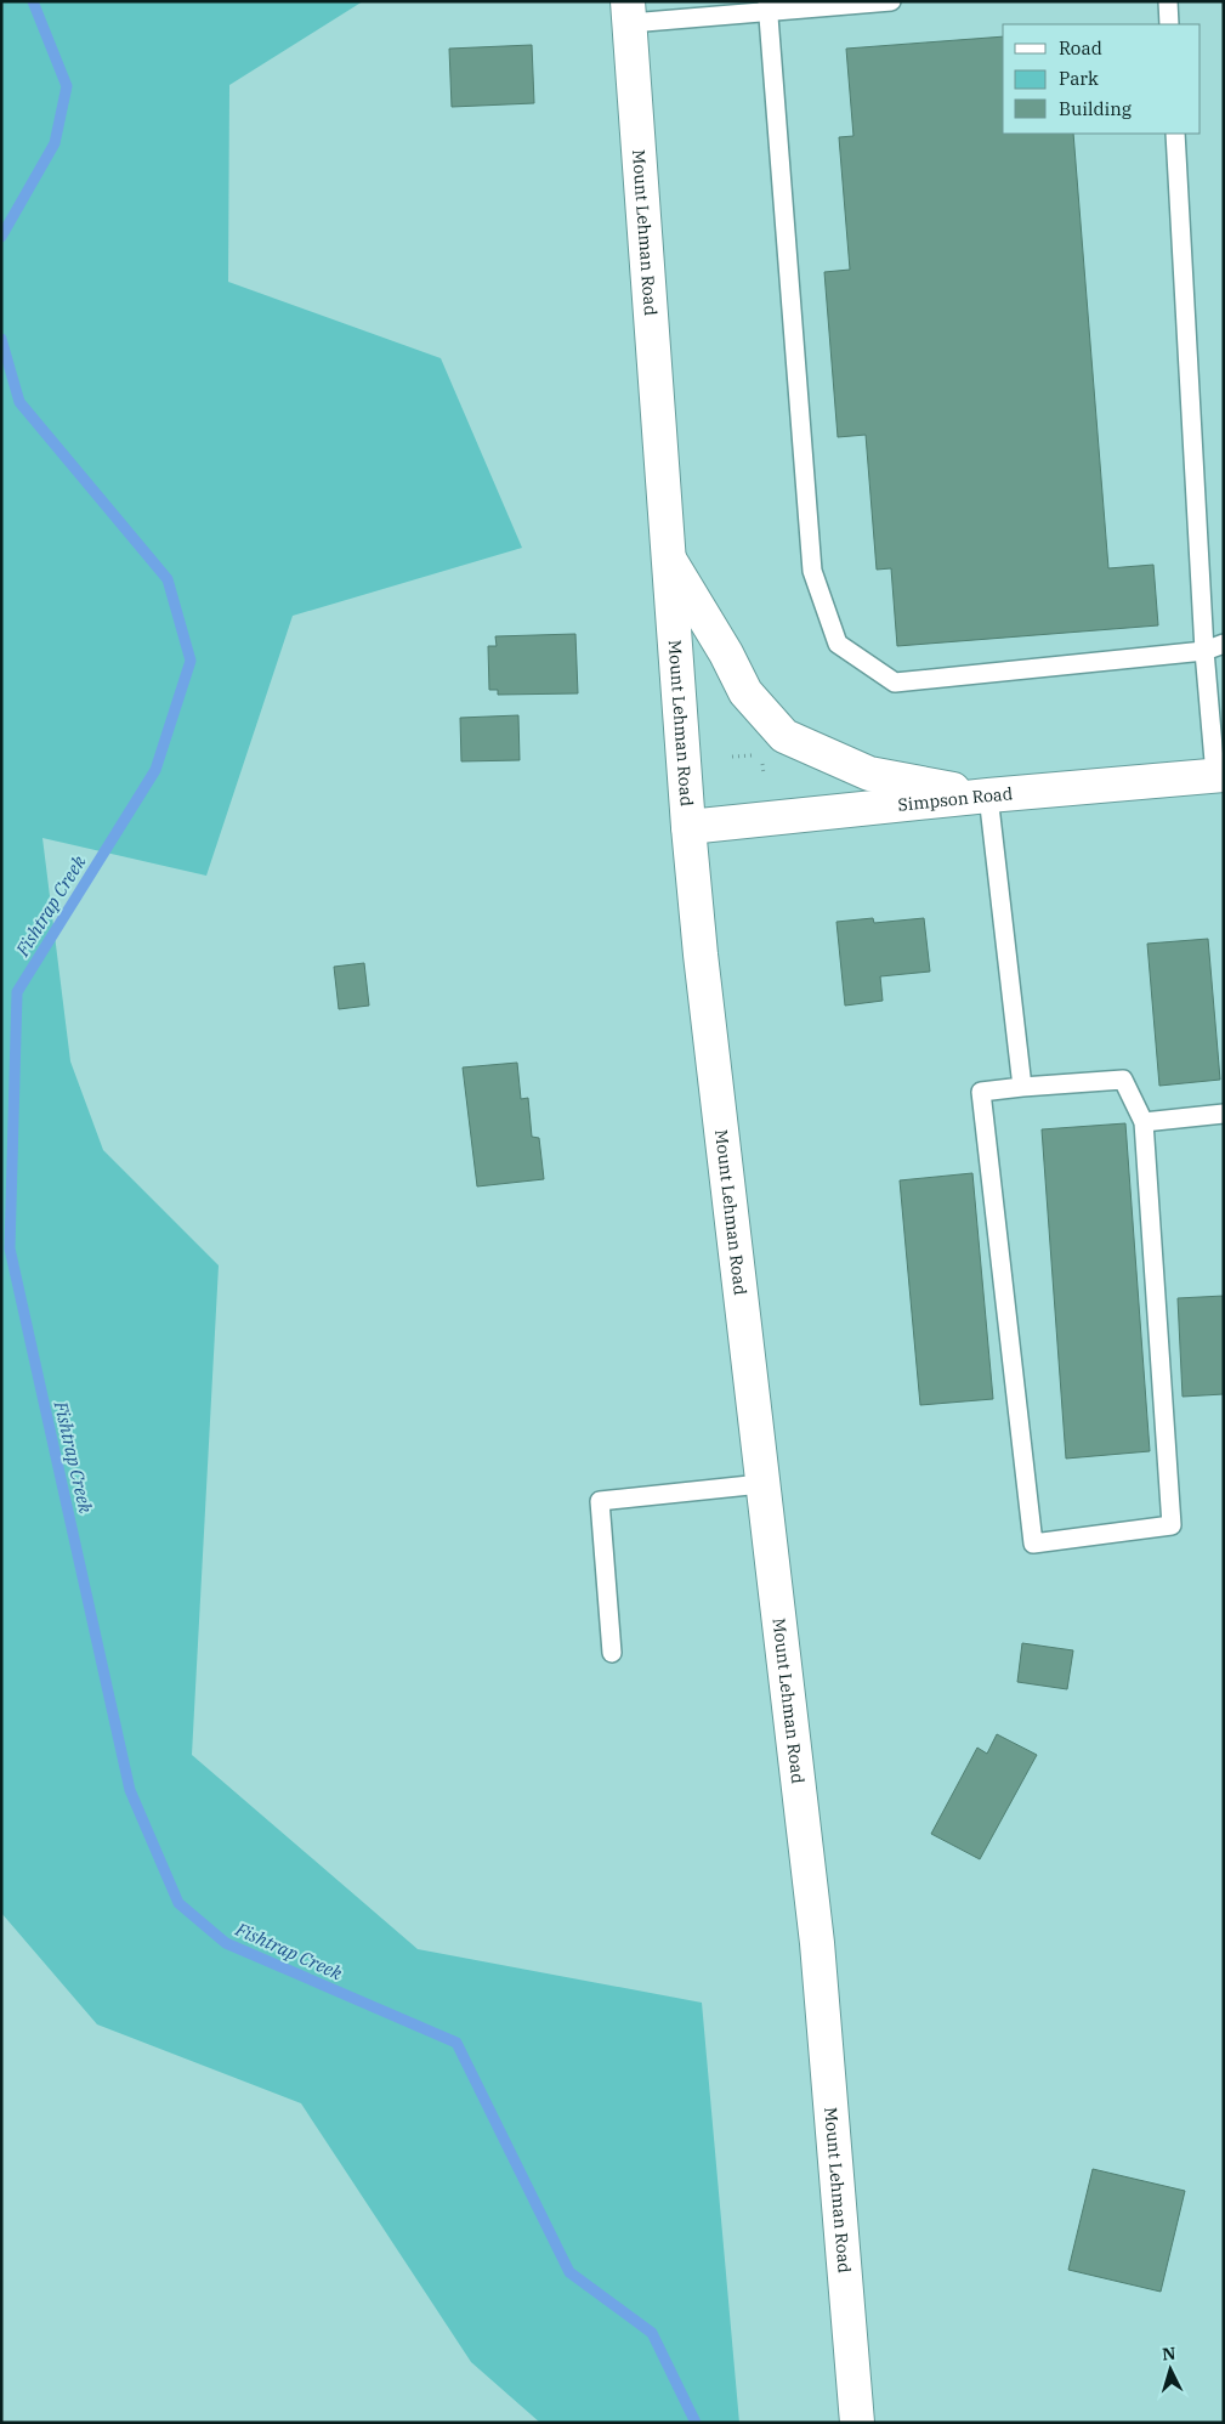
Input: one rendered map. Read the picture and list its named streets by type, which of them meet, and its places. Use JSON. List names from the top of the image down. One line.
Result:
{"streets":{"main road":["Mount Lehman Road","Simpson Road"]},"crossings":[["Mount Lehman Road","Simpson Road"]],"water":["Fishtrap Creek"],"legend":["Road","Park","Building"],"north":"top"}
